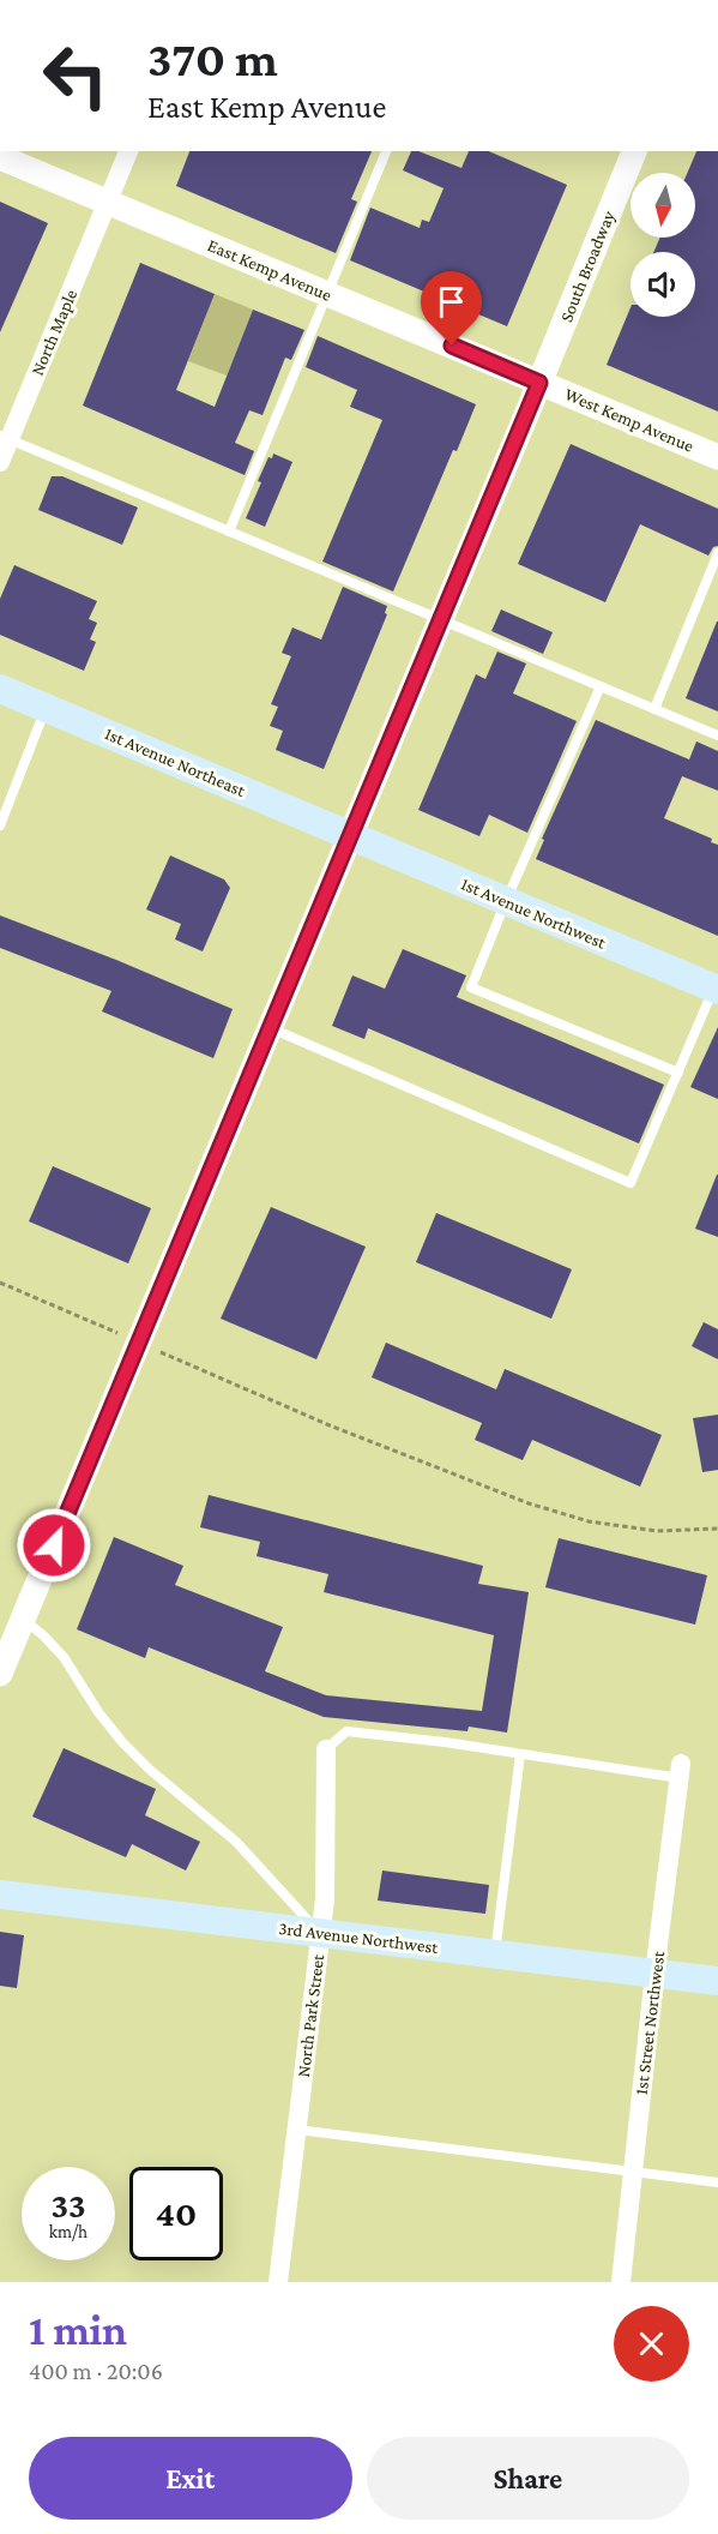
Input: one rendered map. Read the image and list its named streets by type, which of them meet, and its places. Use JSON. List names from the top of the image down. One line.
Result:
{"streets":{"main road":["1st Avenue Northeast","1st Avenue Northwest","3rd Avenue Northwest"],"street":["South Broadway","East Kemp Avenue","North Maple","West Kemp Avenue","North Park Street","1st Street Northwest"]},"crossings":[["South Broadway","East Kemp Avenue"],["South Broadway","West Kemp Avenue"],["South Broadway","1st Avenue Northeast"],["South Broadway","1st Avenue Northwest"],["East Kemp Avenue","North Maple"],["East Kemp Avenue","West Kemp Avenue"],["1st Avenue Northeast","1st Avenue Northwest"],["3rd Avenue Northwest","North Park Street"],["3rd Avenue Northwest","1st Street Northwest"]],"north":"bottom","page":{"turn":["370 m","East Kemp Avenue"],"speed":"33 km/h","limit":"40","heading":["1 min","400 m · 20:06"],"buttons":["Exit","Share"]}}
